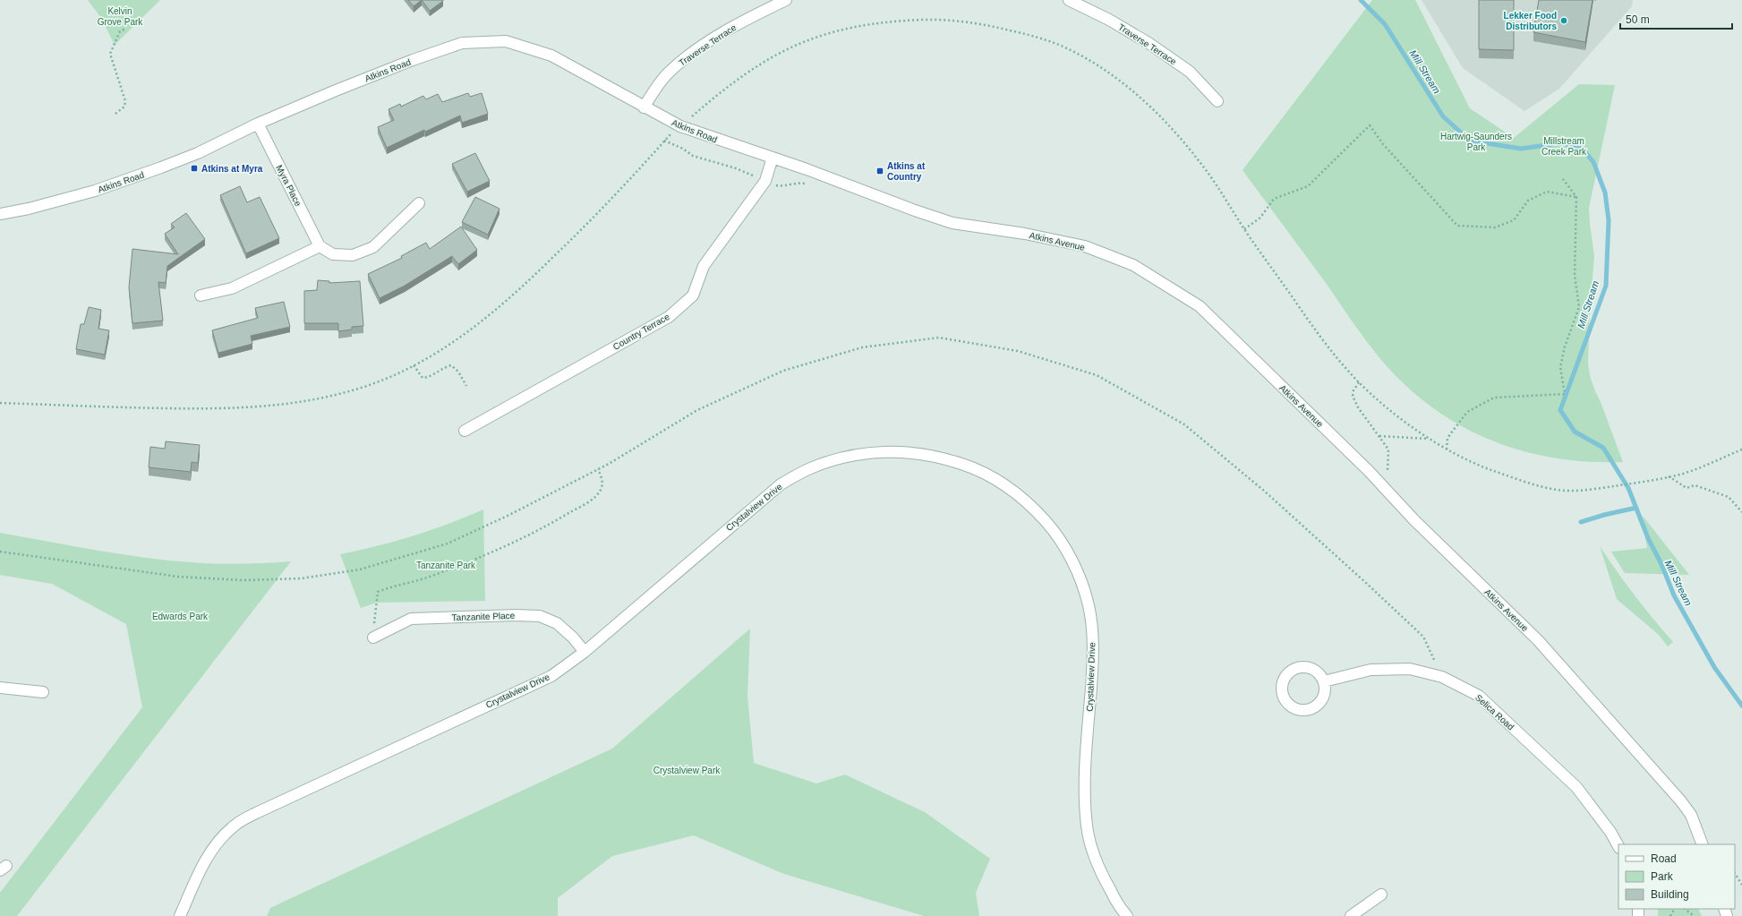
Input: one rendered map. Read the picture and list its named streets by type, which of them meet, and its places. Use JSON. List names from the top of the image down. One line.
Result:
{"streets":{"street":["Traverse Terrace","Atkins Road","Myra Place","Atkins Avenue","Country Terrace","Crystalview Drive","Tanzanite Place","Selica Road"]},"crossings":[["Traverse Terrace","Atkins Road"],["Atkins Road","Myra Place"],["Atkins Road","Atkins Avenue"],["Atkins Road","Country Terrace"],["Atkins Avenue","Country Terrace"],["Crystalview Drive","Tanzanite Place"]],"water":["Mill Stream"],"parks":["Kelvin Grove Park","Hartwig-Saunders Park","Millstream Creek Park","Tanzanite Park","Edwards Park","Crystalview Park"],"places":{"other":["Lekker Food Distributors"],"transit":["Atkins at Myra","Atkins at Country"]},"legend":["Road","Park","Building"],"scale_bar":"50 m"}
